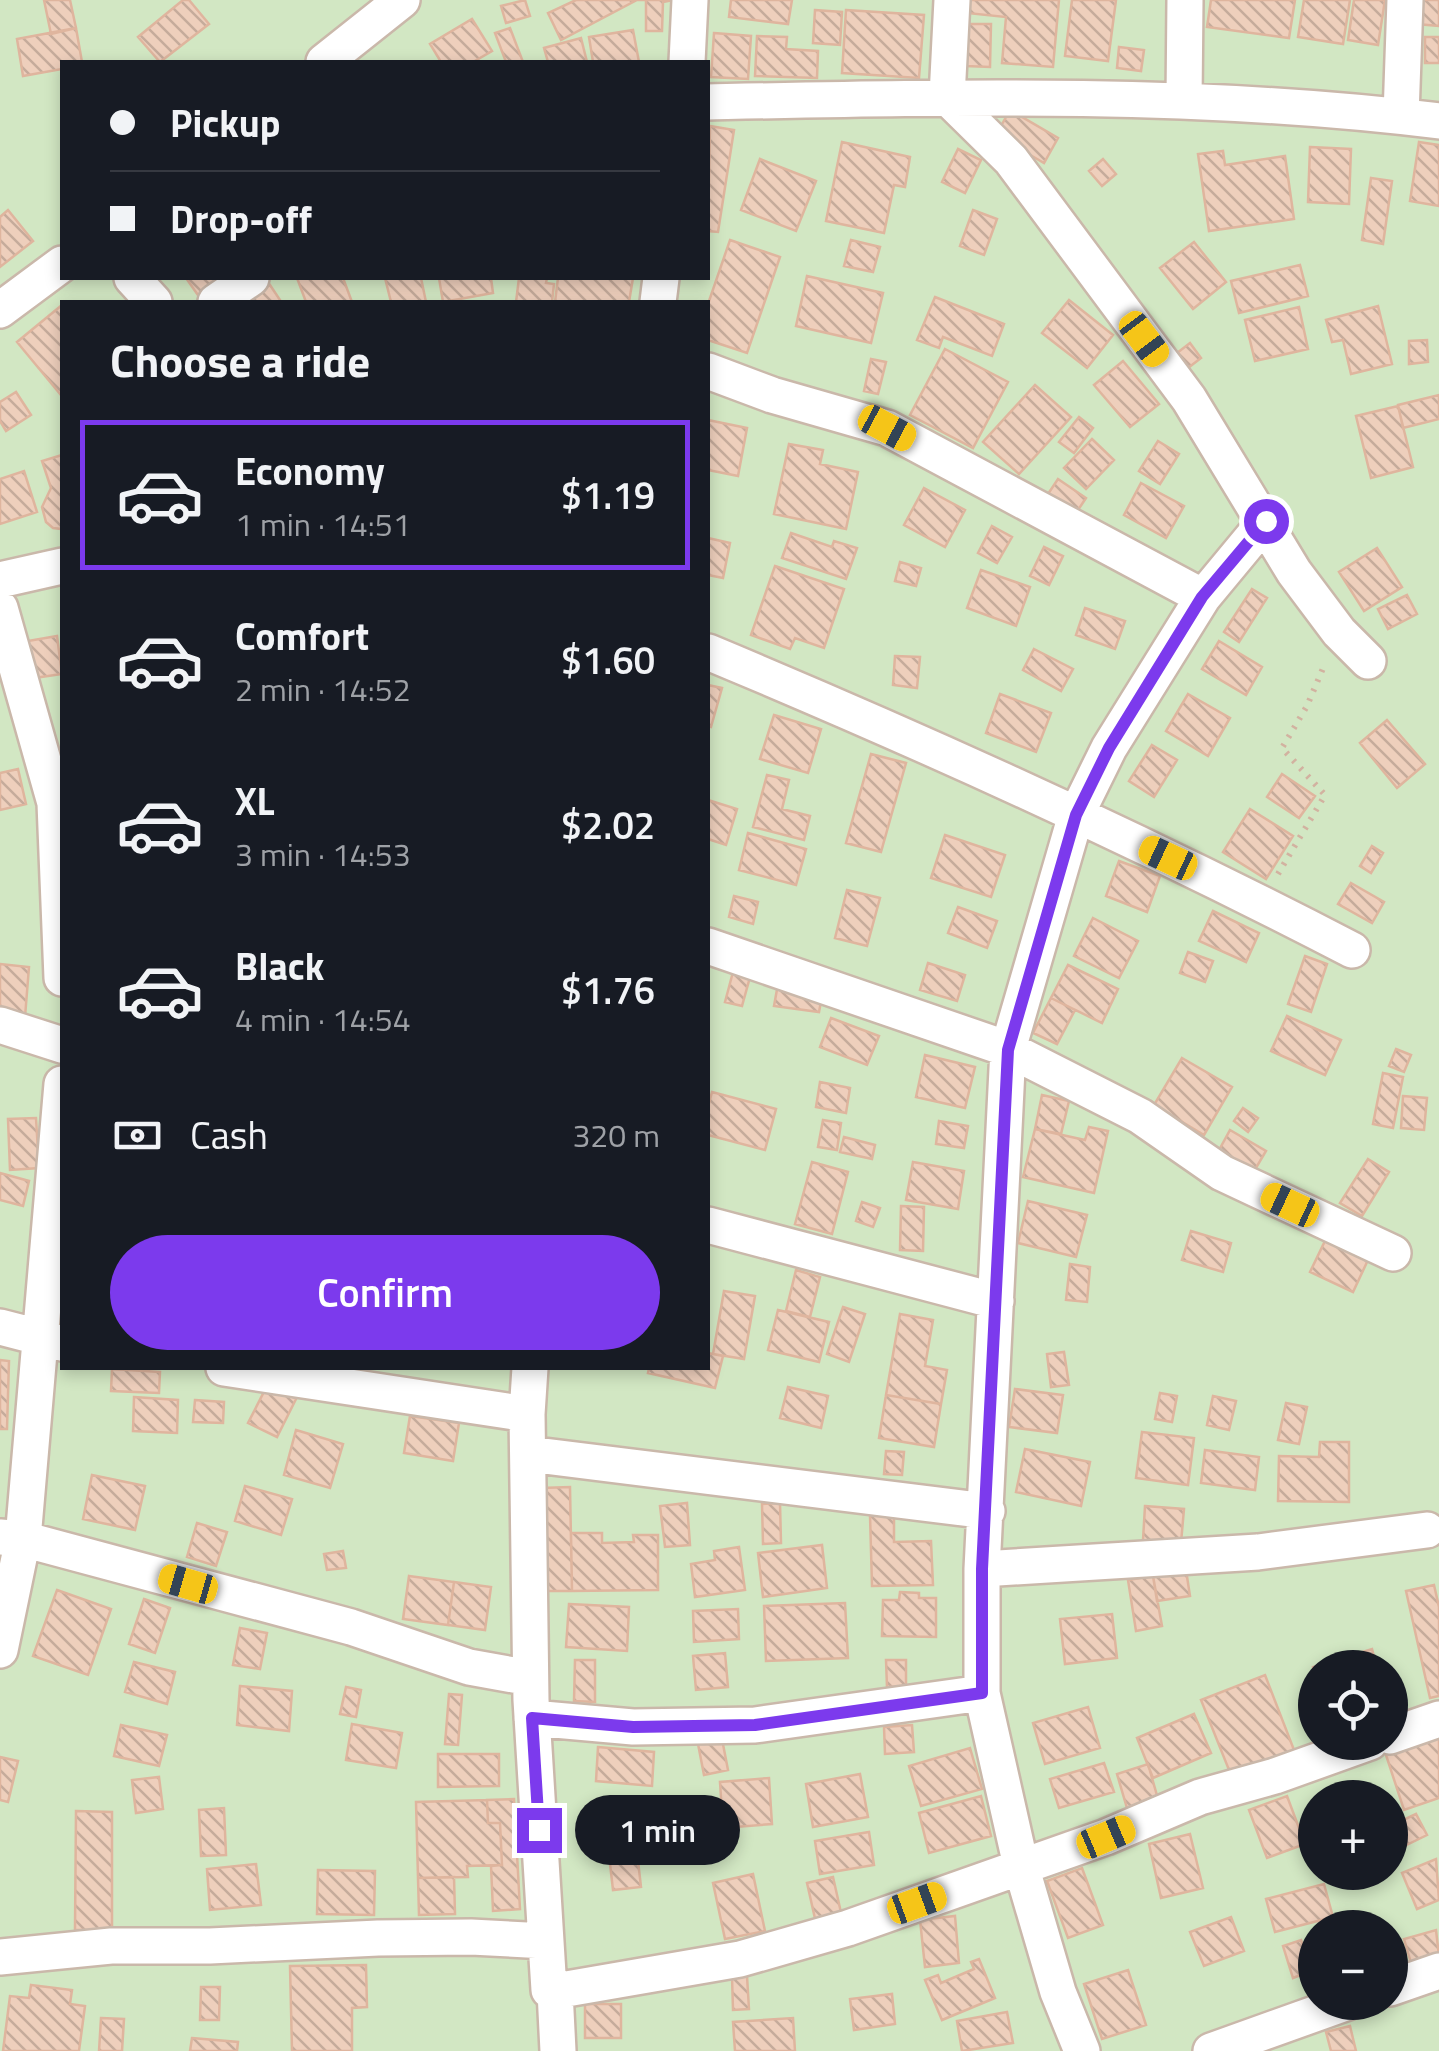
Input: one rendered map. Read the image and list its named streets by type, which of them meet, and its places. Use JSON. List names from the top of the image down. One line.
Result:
{"page":{"banner":["Pickup","Drop-off"],"heading":"Choose a ride","list":[{"name":"Economy","note":"1 min · 14:51","value":"$1.19"},{"name":"Comfort","note":"2 min · 14:52","value":"$1.60"},{"name":"XL","note":"3 min · 14:53","value":"$2.02"},{"name":"Black","note":"4 min · 14:54","value":"$1.76"}],"pay":["Cash","320 m"],"buttons":"Confirm","map_buttons":["+","−"],"bubble":"1 min"}}
